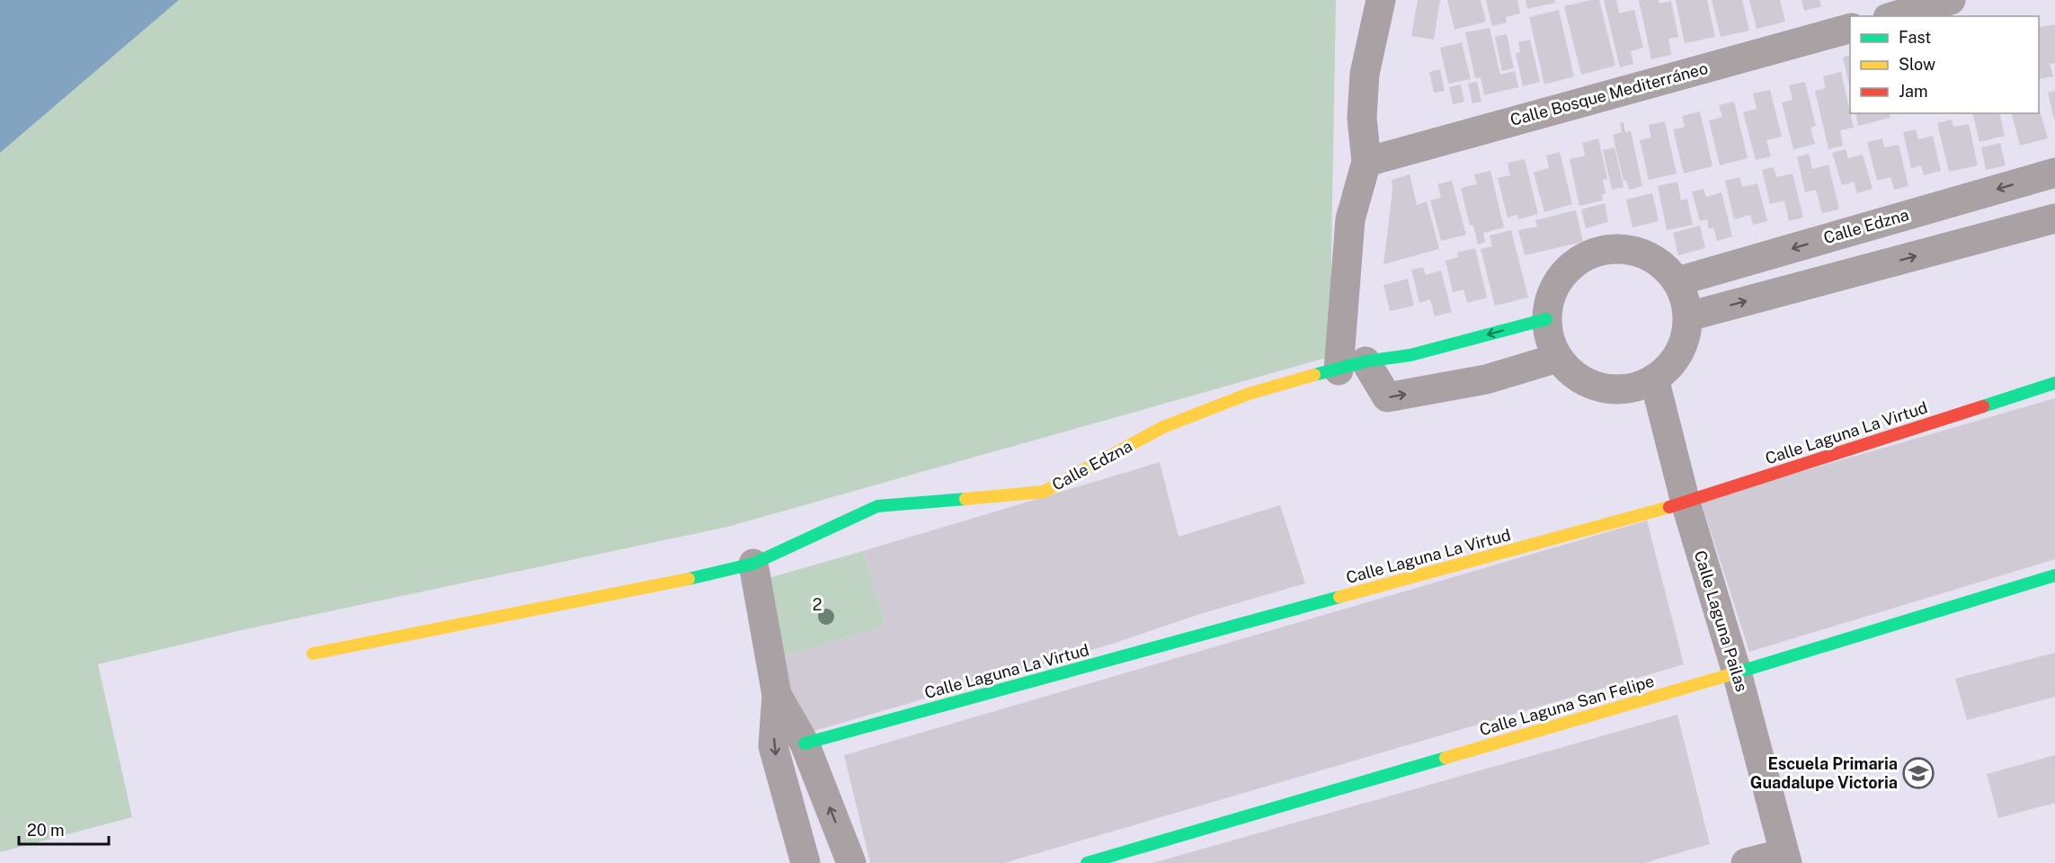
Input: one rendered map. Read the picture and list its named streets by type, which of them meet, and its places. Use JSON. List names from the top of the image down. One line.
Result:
{"streets":{"street":["Calle Bosque Mediterráneo","Calle Edzna","Calle Laguna La Virtud","Calle Laguna Pailas","Calle Laguna San Felipe"]},"crossings":[["Calle Edzna","Calle Laguna Pailas"],["Calle Laguna La Virtud","Calle Laguna Pailas"],["Calle Laguna Pailas","Calle Laguna San Felipe"]],"parks":["2"],"places":{"school or university":["Escuela Primaria Guadalupe Victoria"]},"legend":["Fast","Slow","Jam"],"scale_bar":"20 m"}
